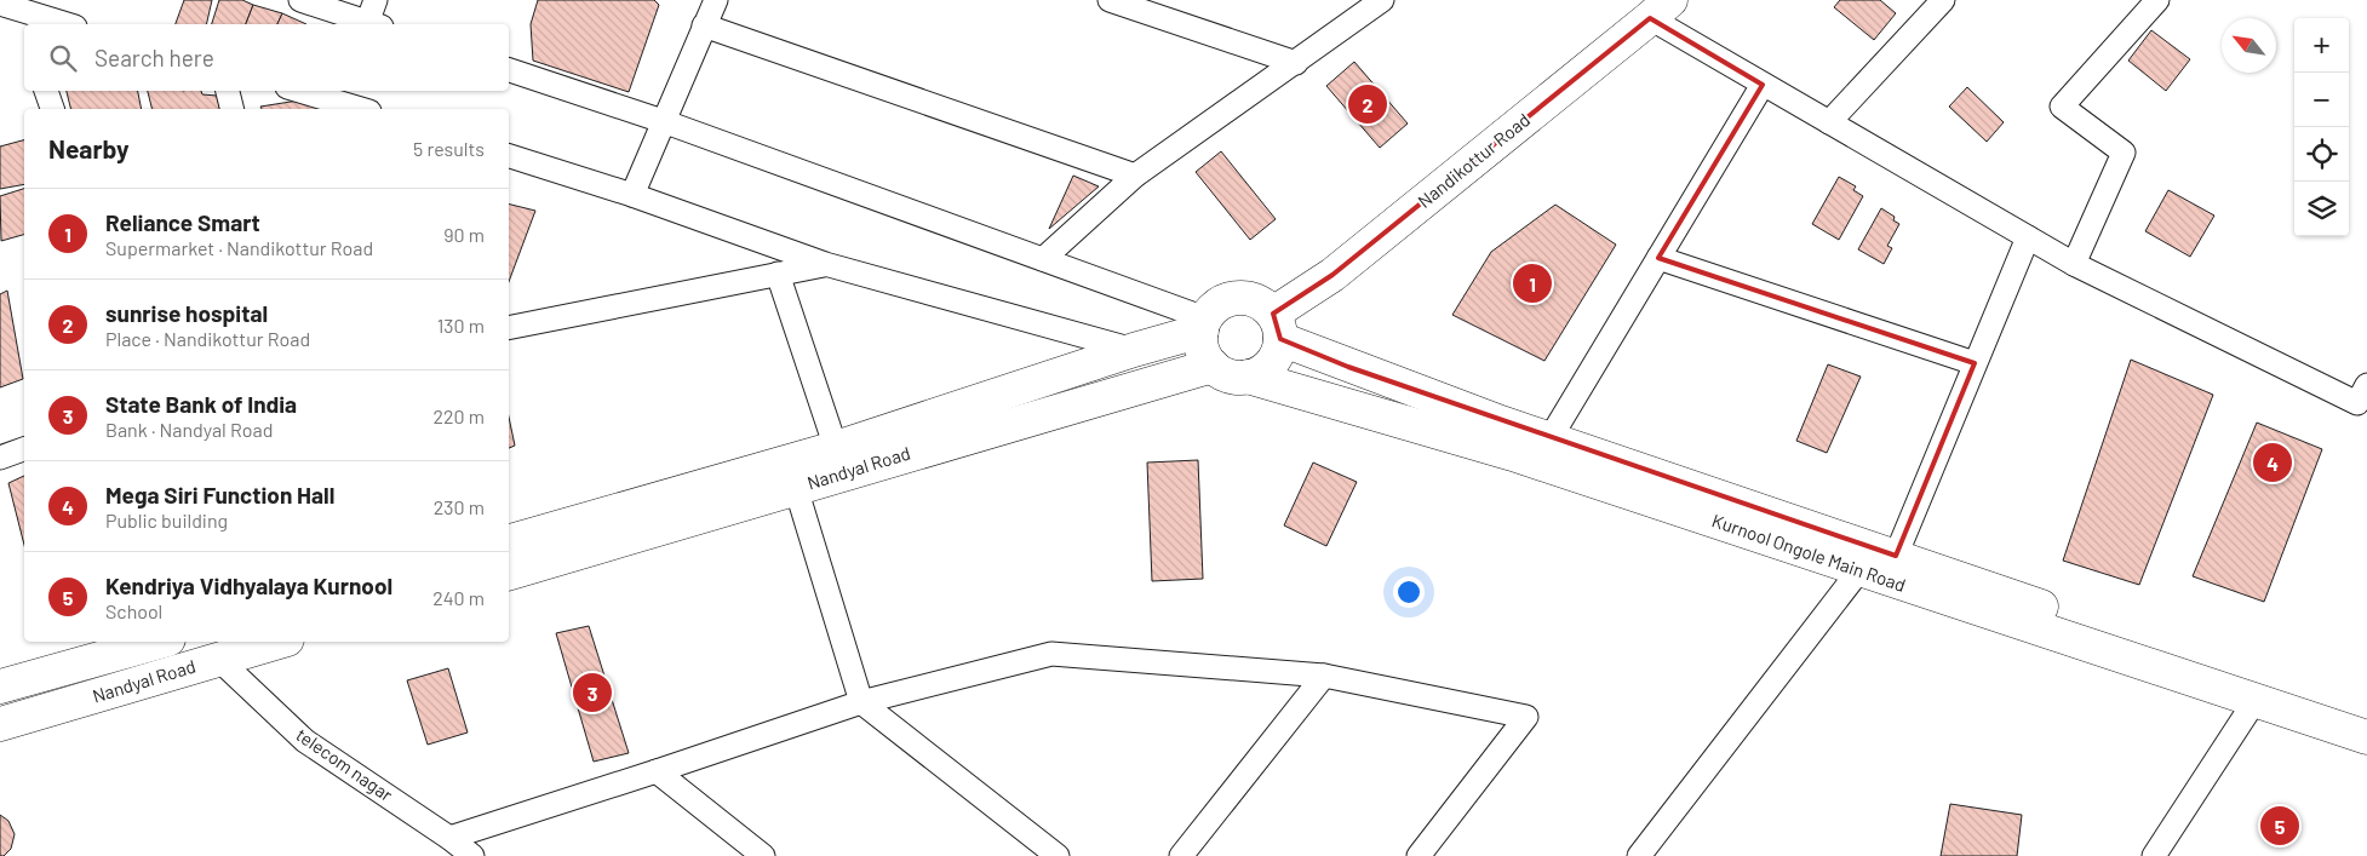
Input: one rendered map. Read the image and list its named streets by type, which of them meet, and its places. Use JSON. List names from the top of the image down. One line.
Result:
{"streets":{"main road":["Nandikottur Road","Nandyal Road","Kurnool Ongole Main Road"],"street":["telecom nagar"]},"crossings":[["Nandikottur Road","Nandyal Road"],["Nandikottur Road","Kurnool Ongole Main Road"],["Nandyal Road","Kurnool Ongole Main Road"],["Nandyal Road","telecom nagar"]],"north":"top left","page":{"map_buttons":["+","−"],"search":"Search here","pins":["2","1","4","3","5"],"heading":["Nearby","5 results"],"list":[{"mark":"1","name":"Reliance Smart","note":"Supermarket · Nandikottur Road","value":"90 m"},{"mark":"2","name":"sunrise hospital","note":"Place · Nandikottur Road","value":"130 m"},{"mark":"3","name":"State Bank of India","note":"Bank · Nandyal Road","value":"220 m"},{"mark":"4","name":"Mega Siri Function Hall","note":"Public building","value":"230 m"},{"mark":"5","name":"Kendriya Vidhyalaya Kurnool","note":"School","value":"240 m"}]}}
